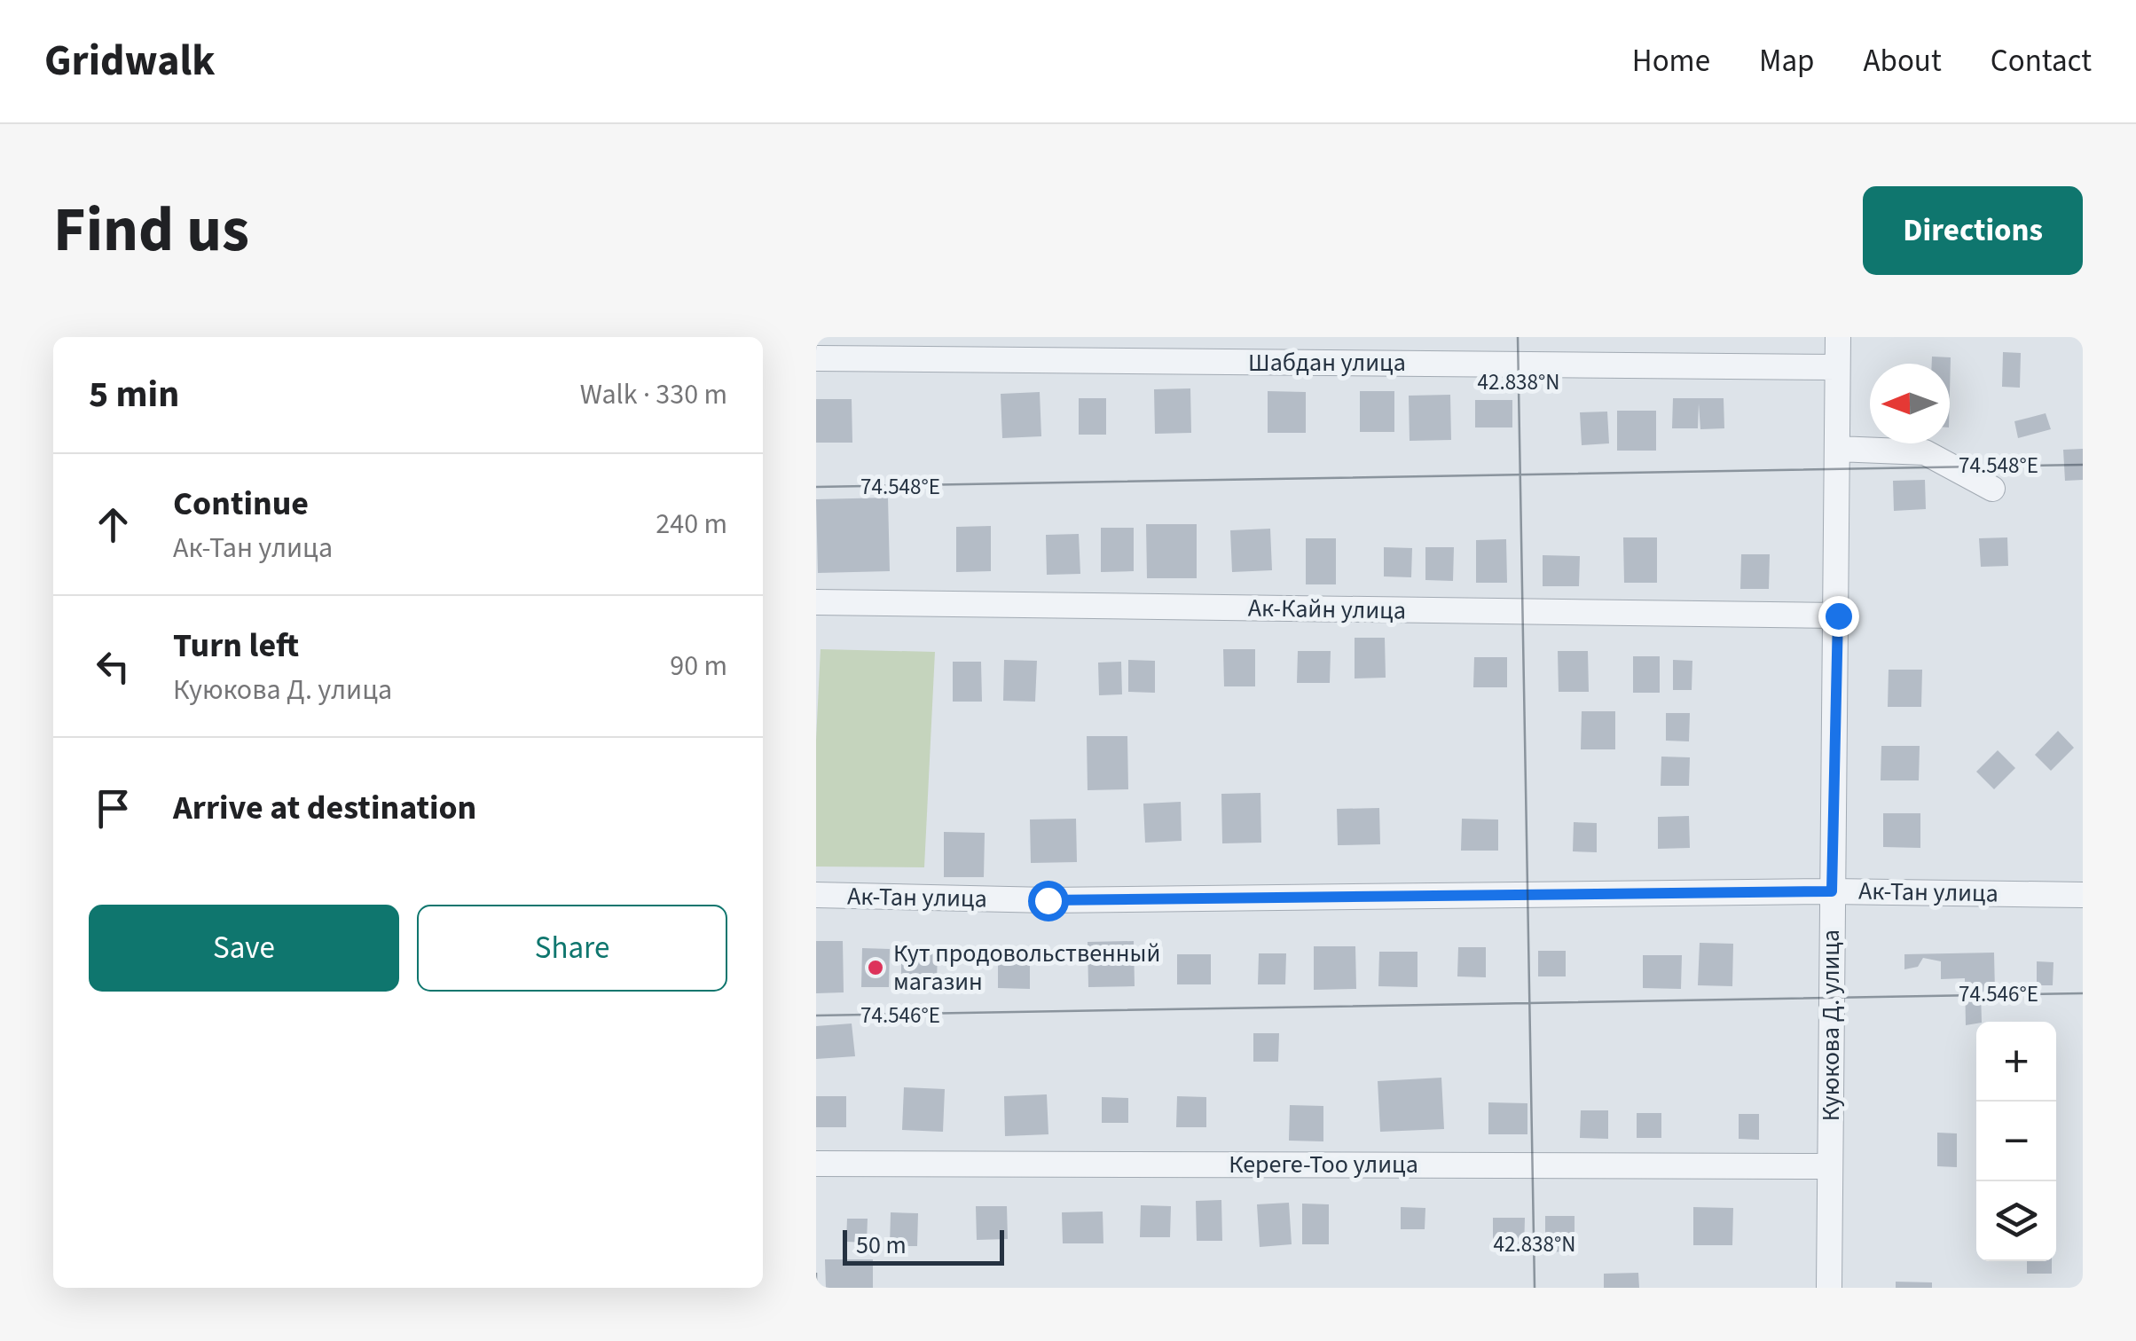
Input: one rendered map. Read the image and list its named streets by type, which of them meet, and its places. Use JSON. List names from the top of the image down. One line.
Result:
{"streets":{"street":["Шабдан улица","Ак-Кайн улица","Ак-Тан улица","Куюкова Д. улица","Кереге-Тоо улица"]},"crossings":[["Шабдан улица","Куюкова Д. улица"],["Ак-Кайн улица","Куюкова Д. улица"],["Ак-Тан улица","Куюкова Д. улица"],["Куюкова Д. улица","Кереге-Тоо улица"]],"places":["Кут продовольственный магазин"],"scale_bar":"50 m","north":"left","page":{"header":"Gridwalk","nav":["Home","Map","About","Contact"],"title":"Find us","buttons":["Directions",["Save","Share"]],"heading":["5 min","Walk · 330 m"],"list":[["Continue","Ак-Тан улица","240 m"],["Turn left","Куюкова Д. улица","90 m"],"Arrive at destination"],"map_buttons":["+","−"],"scale":"50 m"},"coordinates":["42.838°N","74.548°E","74.546°E"]}
